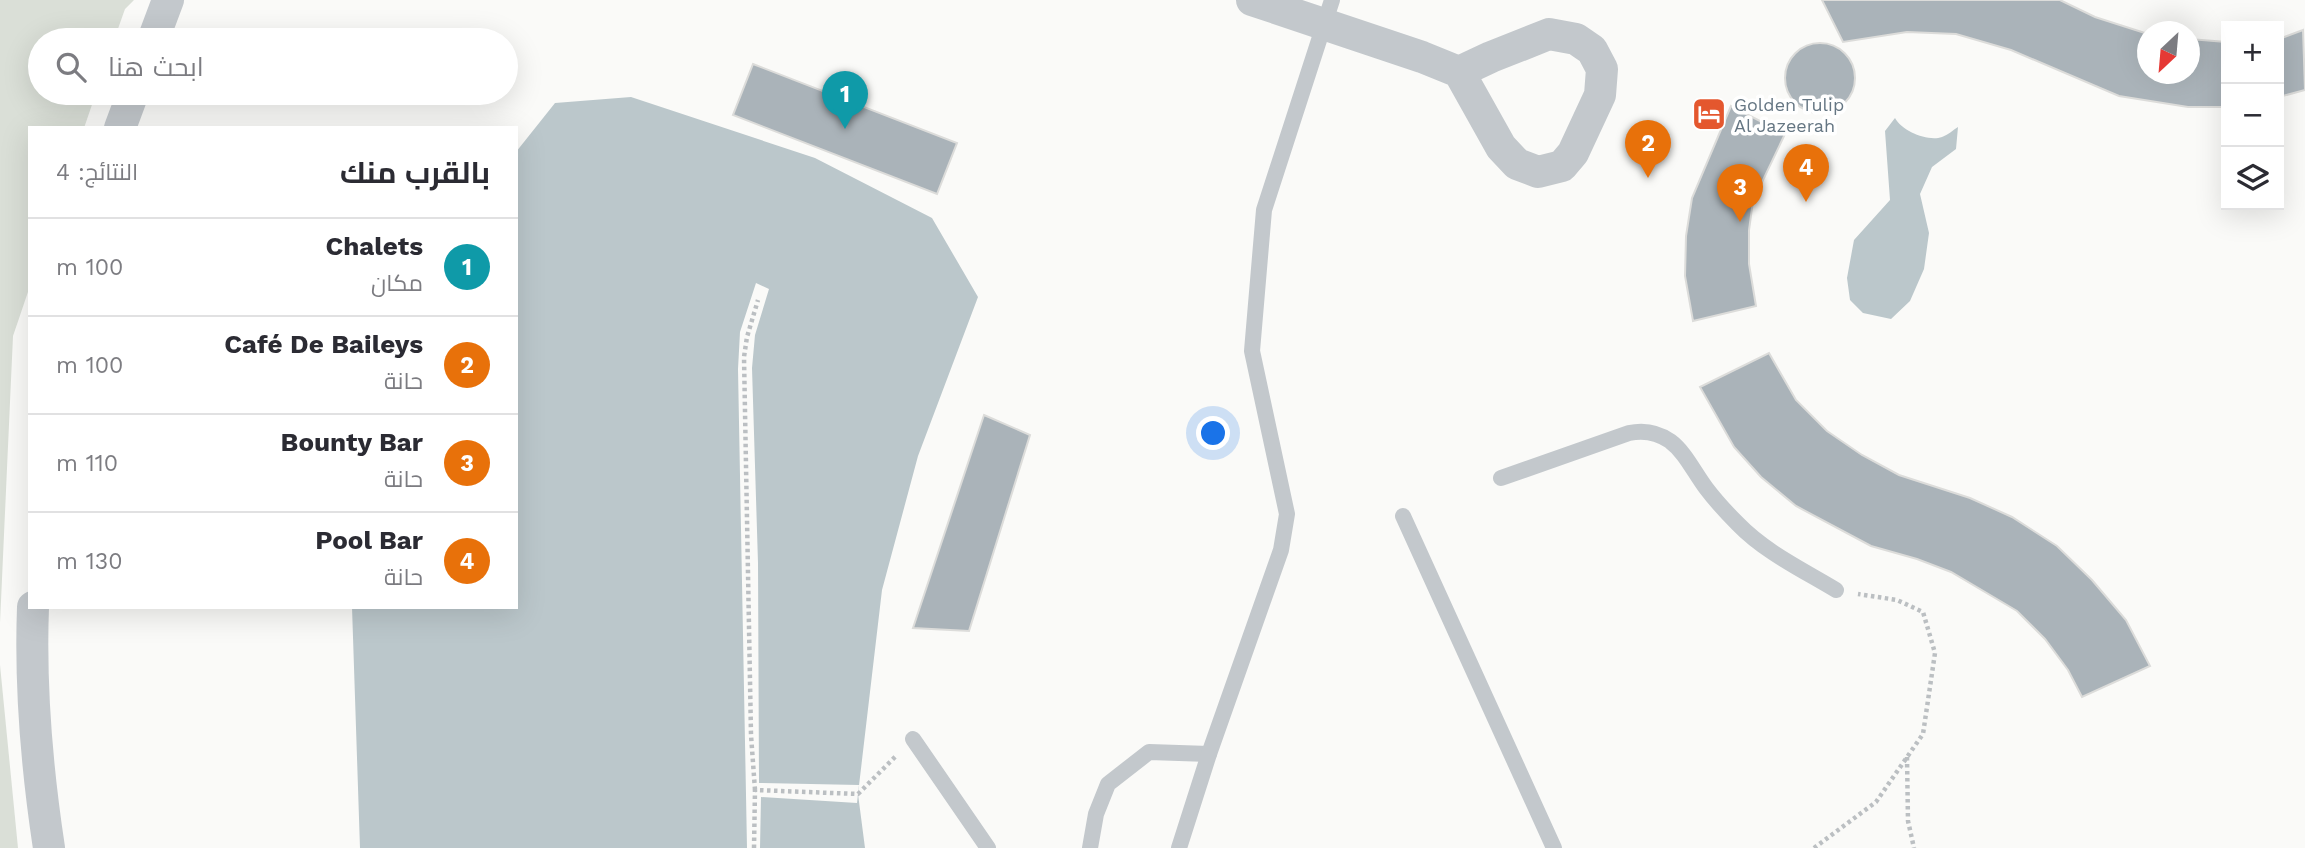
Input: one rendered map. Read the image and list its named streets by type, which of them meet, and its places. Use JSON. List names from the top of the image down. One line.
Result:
{"places":{"hotel":["Golden Tulip Al Jazeerah"]},"north":"bottom left","page":{"map_buttons":["+","−"],"search":"ابحث هنا","pins":["1","2","4","3"],"heading":["بالقرب منك","النتائج: 4"],"list":[{"mark":"1","name":"Chalets","note":"مكان","value":"100 m"},{"mark":"2","name":"Café De Baileys","note":"حانة","value":"100 m"},{"mark":"3","name":"Bounty Bar","note":"حانة","value":"110 m"},{"mark":"4","name":"Pool Bar","note":"حانة","value":"130 m"}]}}
